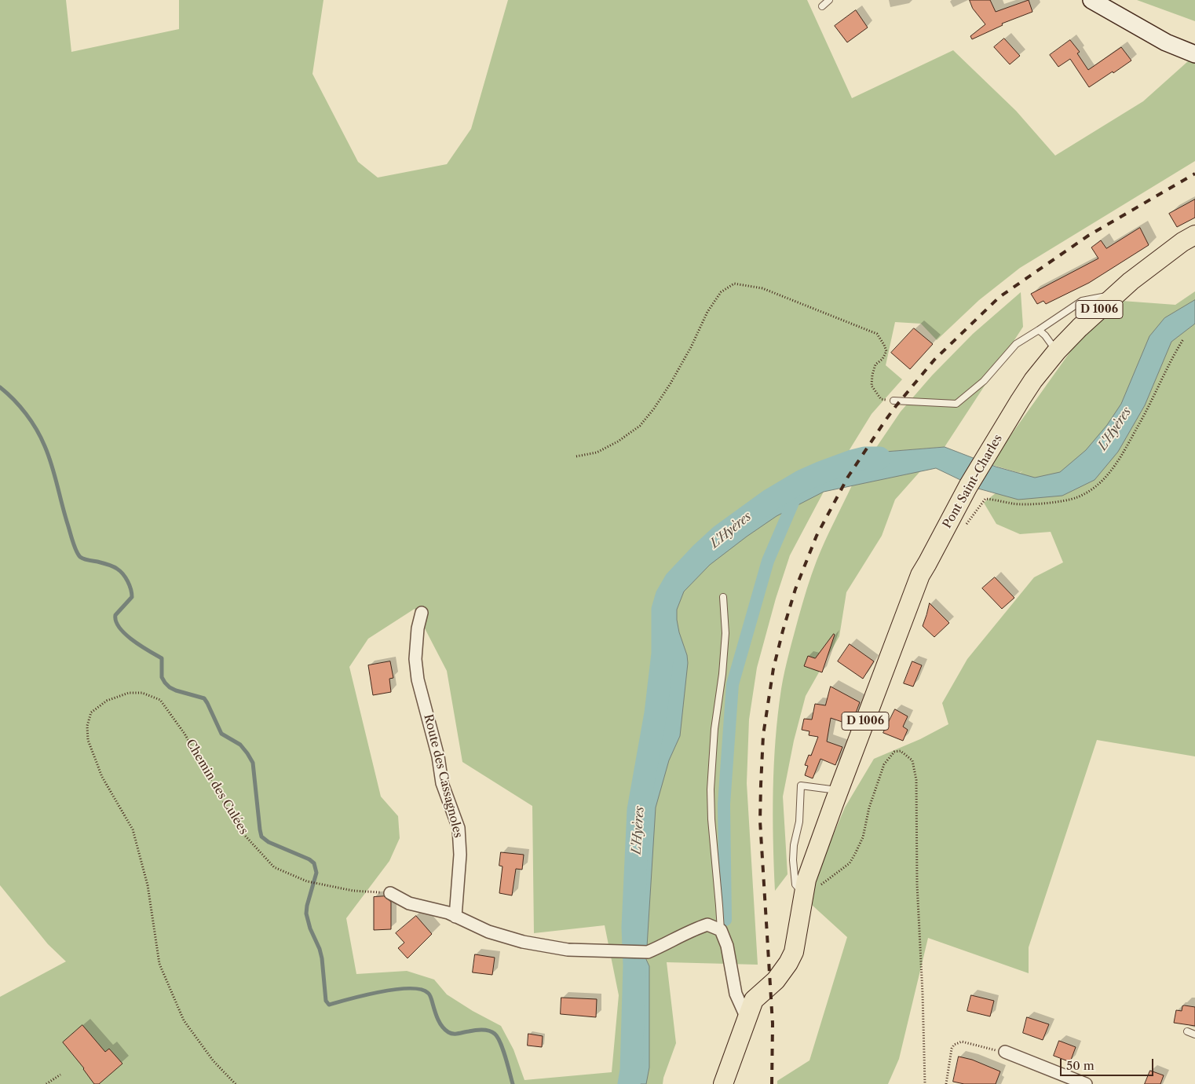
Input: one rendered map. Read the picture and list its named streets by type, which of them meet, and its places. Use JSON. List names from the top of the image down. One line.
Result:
{"streets":{"main road":["D 1006","Pont Saint-Charles"],"street":["Route des Cassagnoles"],"path":["Chemin des Culées"]},"crossings":[["D 1006","Pont Saint-Charles"]],"water":["L'Hyères"],"scale_bar":"50 m"}
